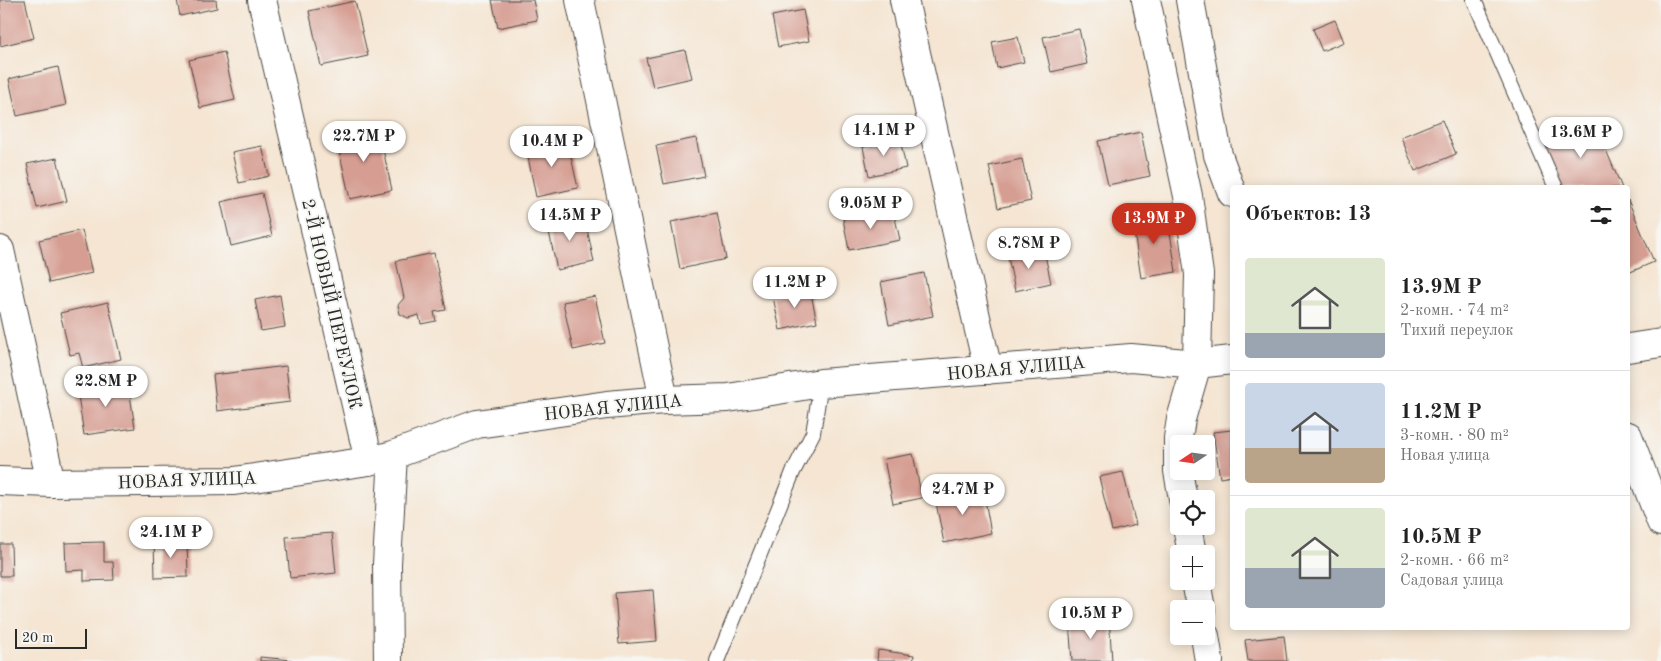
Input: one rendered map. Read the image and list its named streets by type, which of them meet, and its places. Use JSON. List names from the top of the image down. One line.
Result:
{"streets":{"street":["2-Й НОВЫЙ ПЕРЕУЛОК","НОВАЯ УЛИЦА"]},"crossings":[["2-Й НОВЫЙ ПЕРЕУЛОК","НОВАЯ УЛИЦА"]],"scale_bar":"20 m","north":"left","page":{"price":["14.1M ₽","13.6M ₽","22.7M ₽","10.4M ₽","9.05M ₽","14.5M ₽","13.9M ₽","8.78M ₽","11.2M ₽","22.8M ₽","24.7M ₽","24.1M ₽","10.5M ₽"],"heading":"Объектов: 13","list":[{"name":"13.9M ₽","note":"2-комн. · 74 m² · Тихий переулок"},{"name":"11.2M ₽","note":"3-комн. · 80 m² · Новая улица"},{"name":"10.5M ₽","note":"2-комн. · 66 m² · Садовая улица"}],"map_buttons":["+","−"],"scale":"20 m"}}
